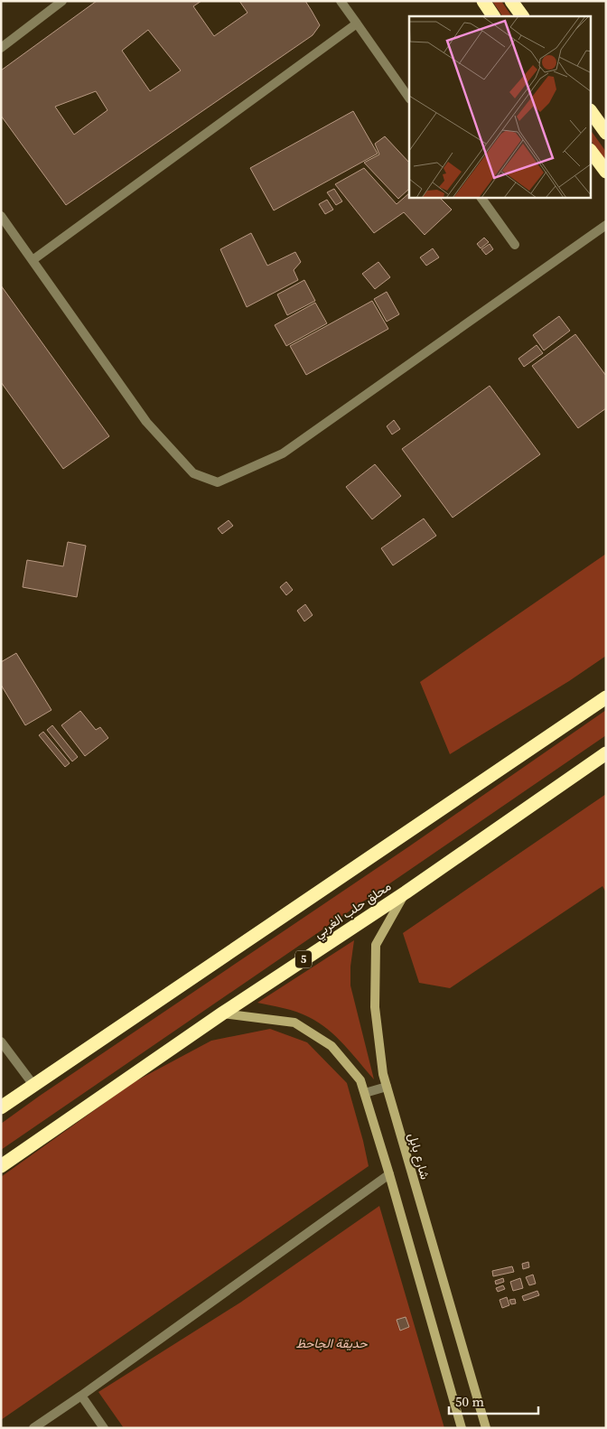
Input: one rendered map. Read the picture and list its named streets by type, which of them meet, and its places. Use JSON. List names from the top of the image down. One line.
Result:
{"streets":{"highway":["محلق حلب الغربي","5"],"street":["شارع بابل"]},"crossings":[["محلق حلب الغربي","شارع بابل"]],"parks":["حديقة الجاحظ"],"scale_bar":"50 m"}
